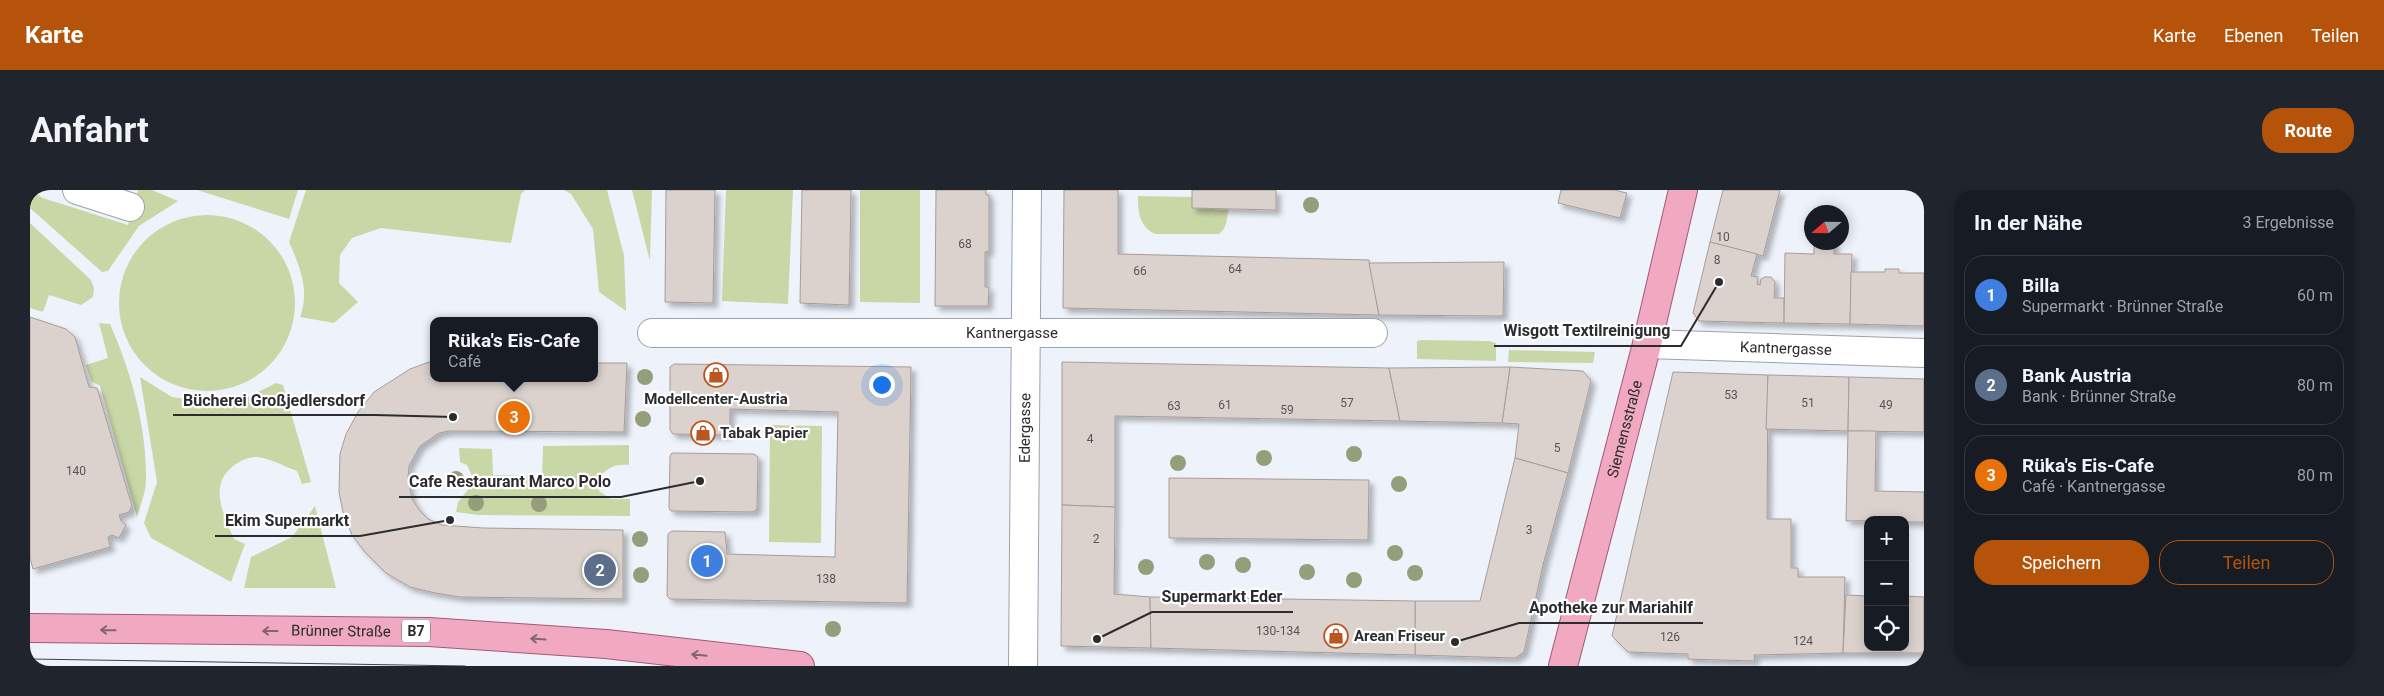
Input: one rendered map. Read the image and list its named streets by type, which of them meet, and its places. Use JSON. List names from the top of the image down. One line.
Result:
{"streets":{"main road":["Siemensstraße","Brünner Straße","B7"],"street":["Kantnergasse","Edergasse"]},"crossings":[["Kantnergasse","Edergasse"],["Kantnergasse","Siemensstraße"]],"one_way":["Brünner Straße"],"places":{"other":["Wisgott Textilreinigung","Bücherei Großjedlersdorf","Cafe Restaurant Marco Polo","Ekim Supermarkt","Supermarkt Eder","Apotheke zur Mariahilf"],"shop":["Modellcenter-Austria","Tabak Papier","Arean Friseur"]},"house_numbers":["10","68","8","64","66","53","57","51","61","49","63","59","4","5","140","3","2","138","130-134","126","124"],"north":"left","page":{"header":"Karte","nav":["Karte","Ebenen","Teilen"],"buttons":["Route",["Speichern","Teilen"]],"title":"Anfahrt","heading":["In der Nähe","3 Ergebnisse"],"list":[{"mark":"1","name":"Billa","note":"Supermarkt · Brünner Straße","value":"60 m"},{"mark":"2","name":"Bank Austria","note":"Bank · Brünner Straße","value":"80 m"},{"mark":"3","name":"Rüka's Eis-Cafe","note":"Café · Kantnergasse","value":"80 m"}],"popup":["Rüka's Eis-Cafe","Café"],"pins":["3","1","2"],"map_buttons":["+","−"]}}
